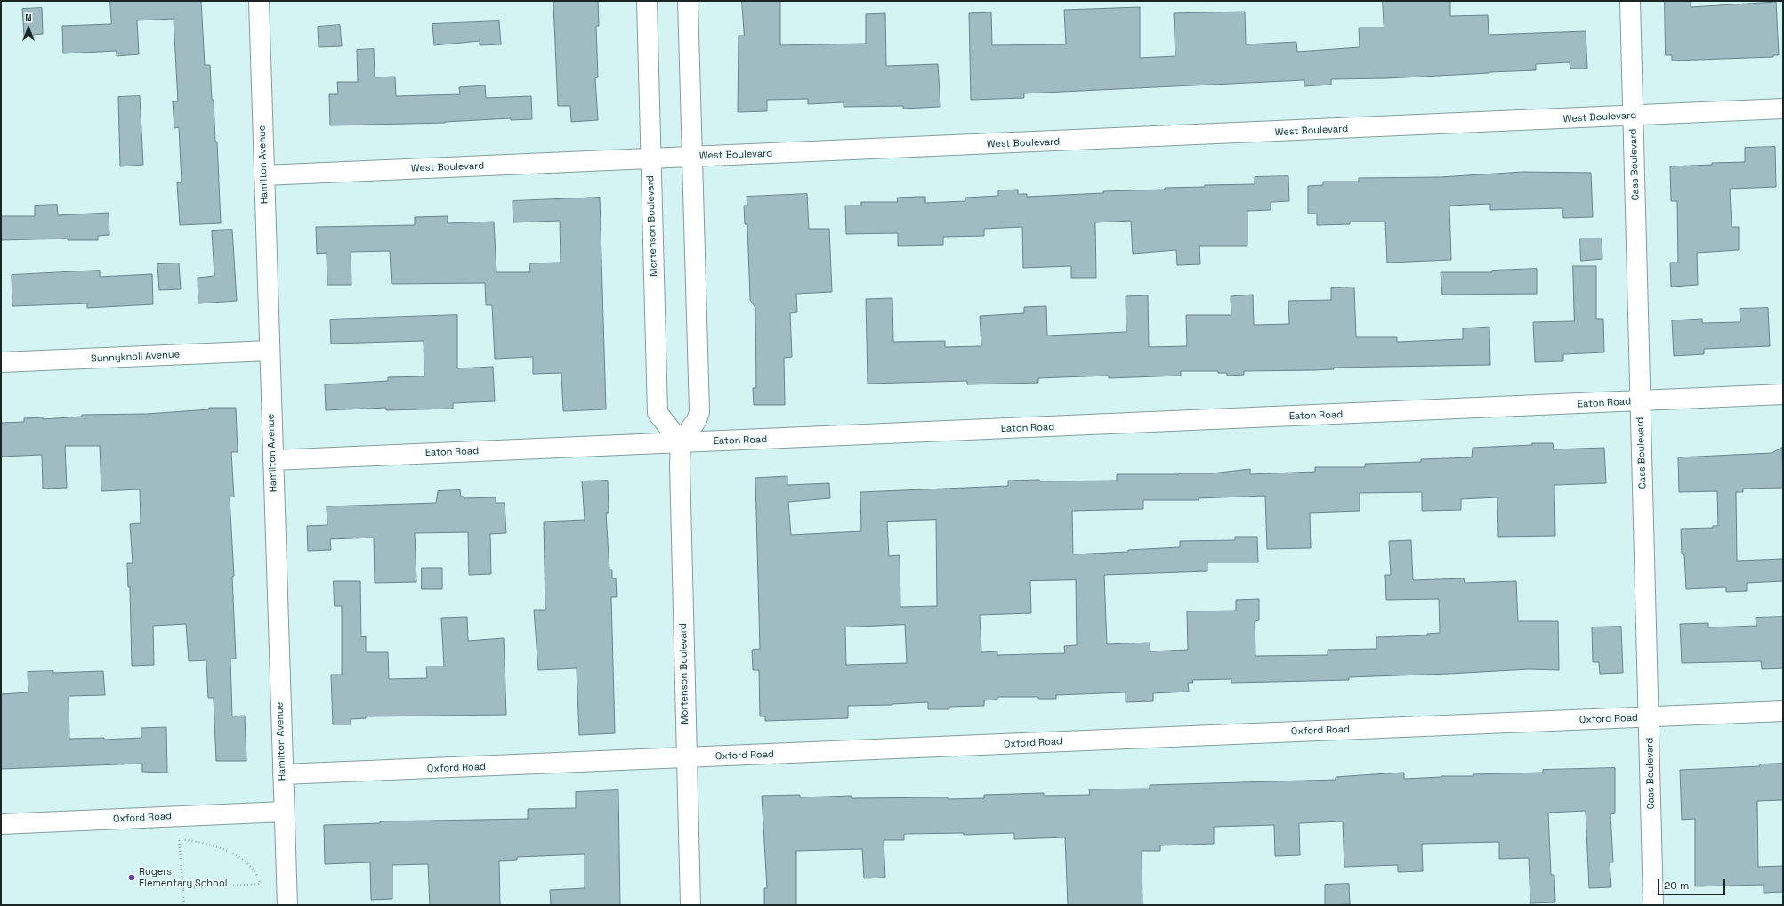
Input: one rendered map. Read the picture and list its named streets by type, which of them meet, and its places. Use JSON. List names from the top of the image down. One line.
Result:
{"streets":{"street":["West Boulevard","Hamilton Avenue","Cass Boulevard","Mortenson Boulevard","Sunnyknoll Avenue","Eaton Road","Oxford Road"]},"crossings":[["West Boulevard","Hamilton Avenue"],["West Boulevard","Cass Boulevard"],["West Boulevard","Mortenson Boulevard"],["Hamilton Avenue","Sunnyknoll Avenue"],["Hamilton Avenue","Eaton Road"],["Hamilton Avenue","Oxford Road"],["Cass Boulevard","Eaton Road"],["Cass Boulevard","Oxford Road"],["Mortenson Boulevard","Eaton Road"],["Mortenson Boulevard","Oxford Road"]],"places":["Rogers Elementary School"],"scale_bar":"20 m","north":"top"}
